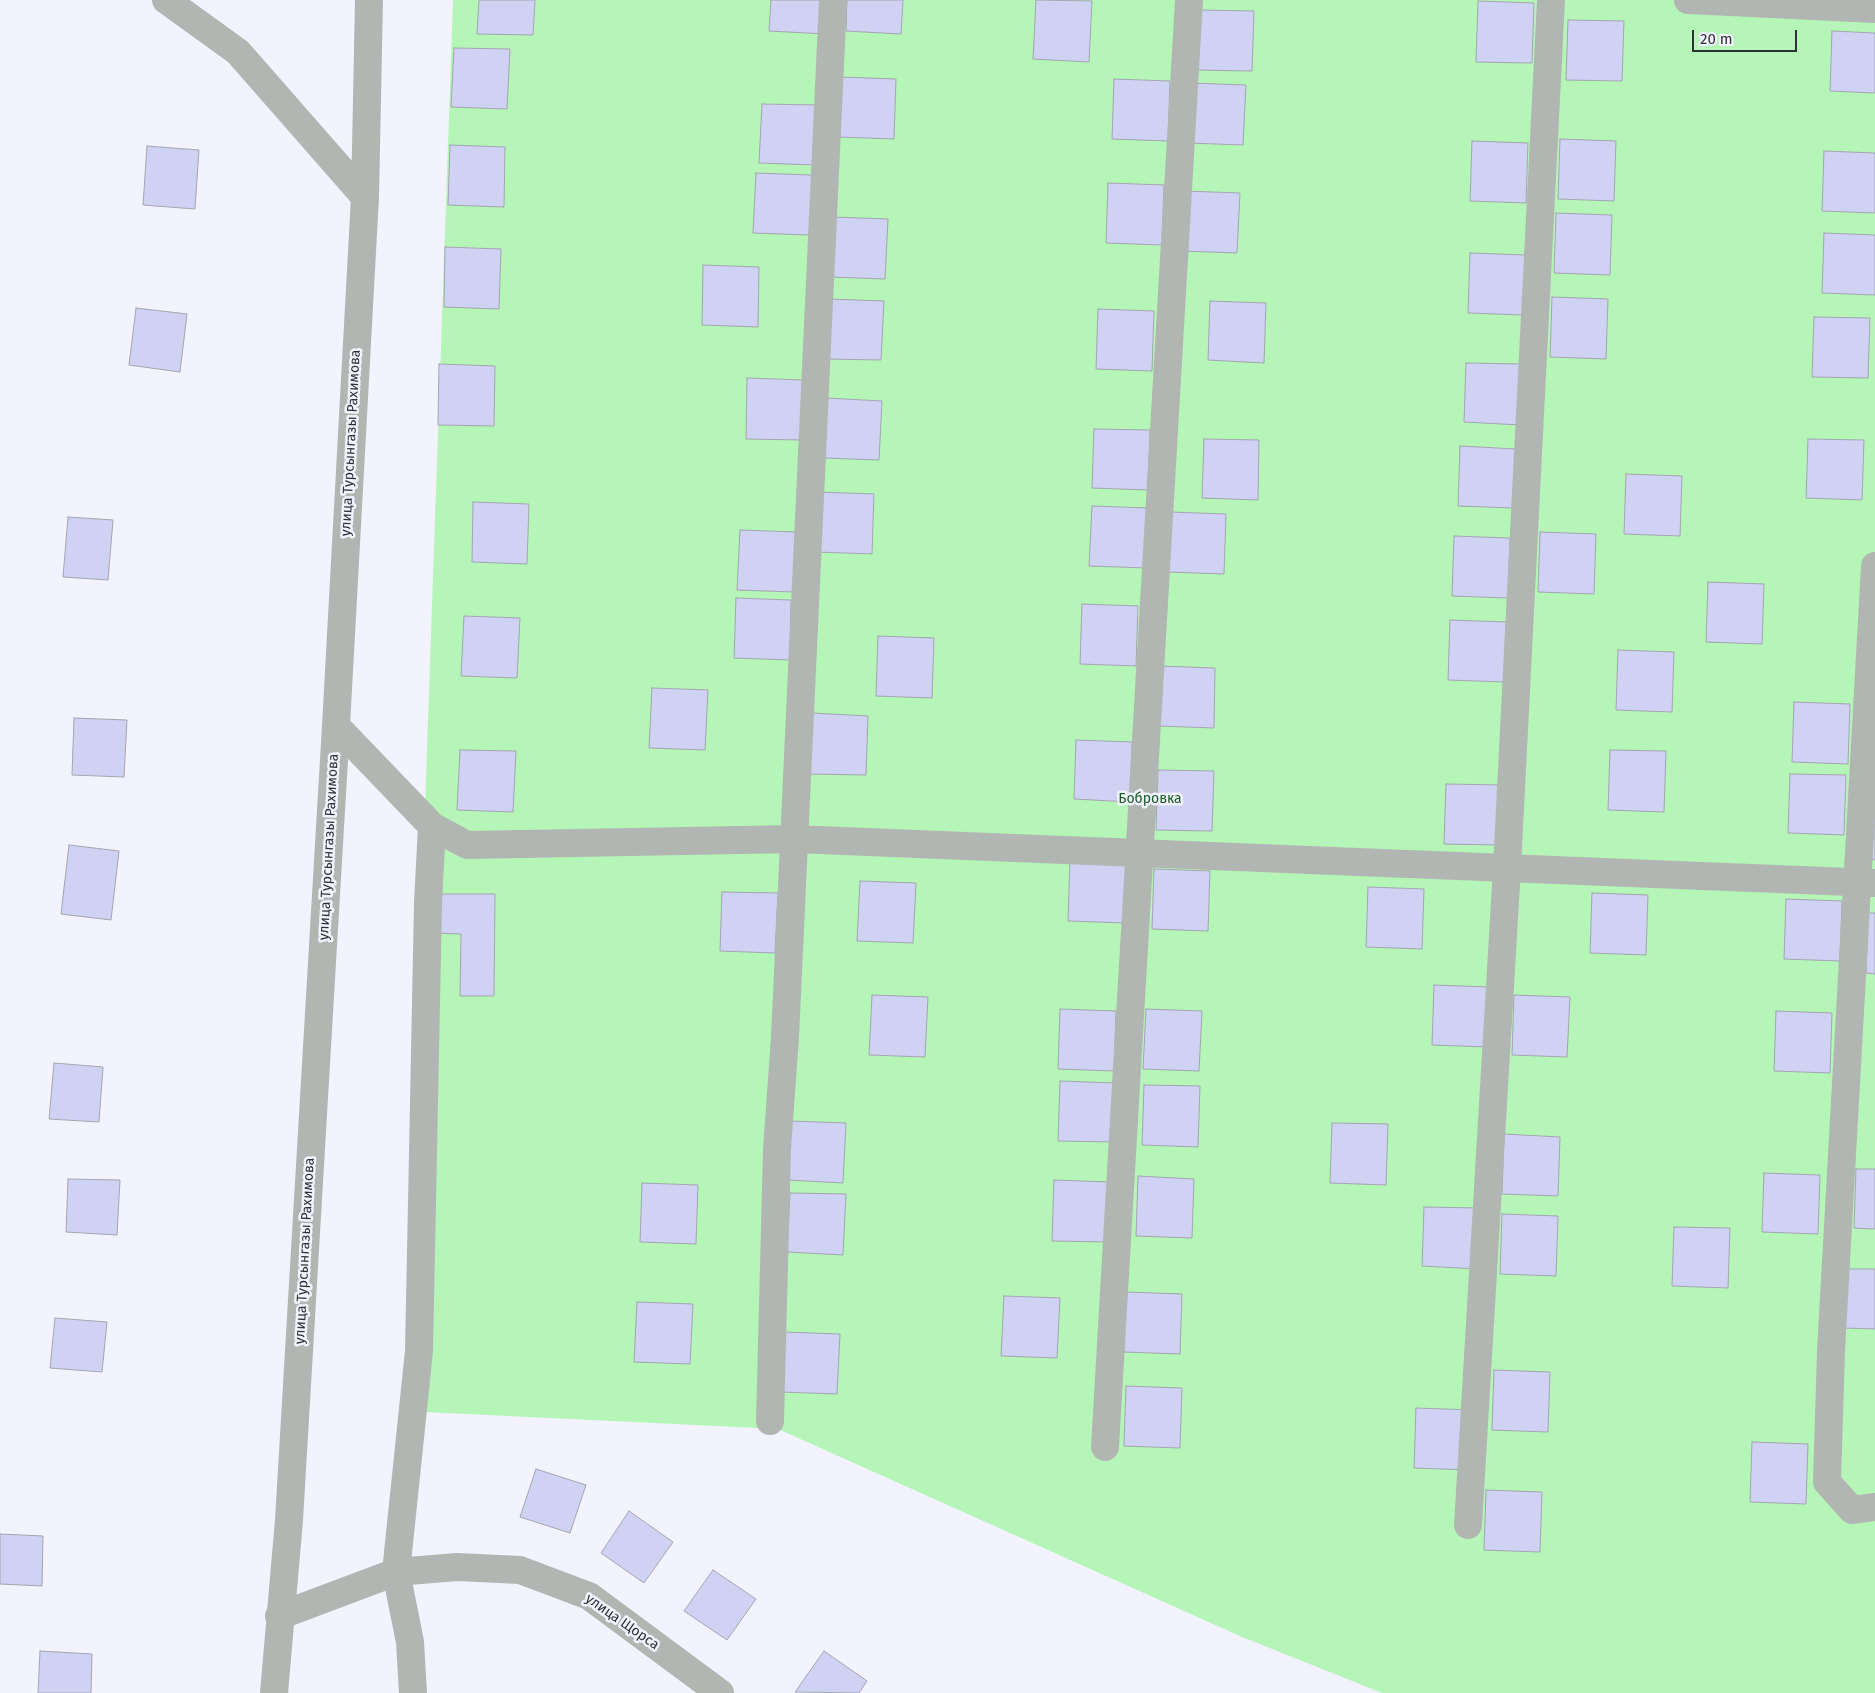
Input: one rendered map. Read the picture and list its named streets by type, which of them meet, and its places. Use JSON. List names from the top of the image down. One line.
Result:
{"streets":{"street":["улица Турсынгазы Рахимова","улица Щорса"]},"crossings":[["улица Турсынгазы Рахимова","улица Щорса"]],"parks":["Бобровка"],"scale_bar":"20 m"}
